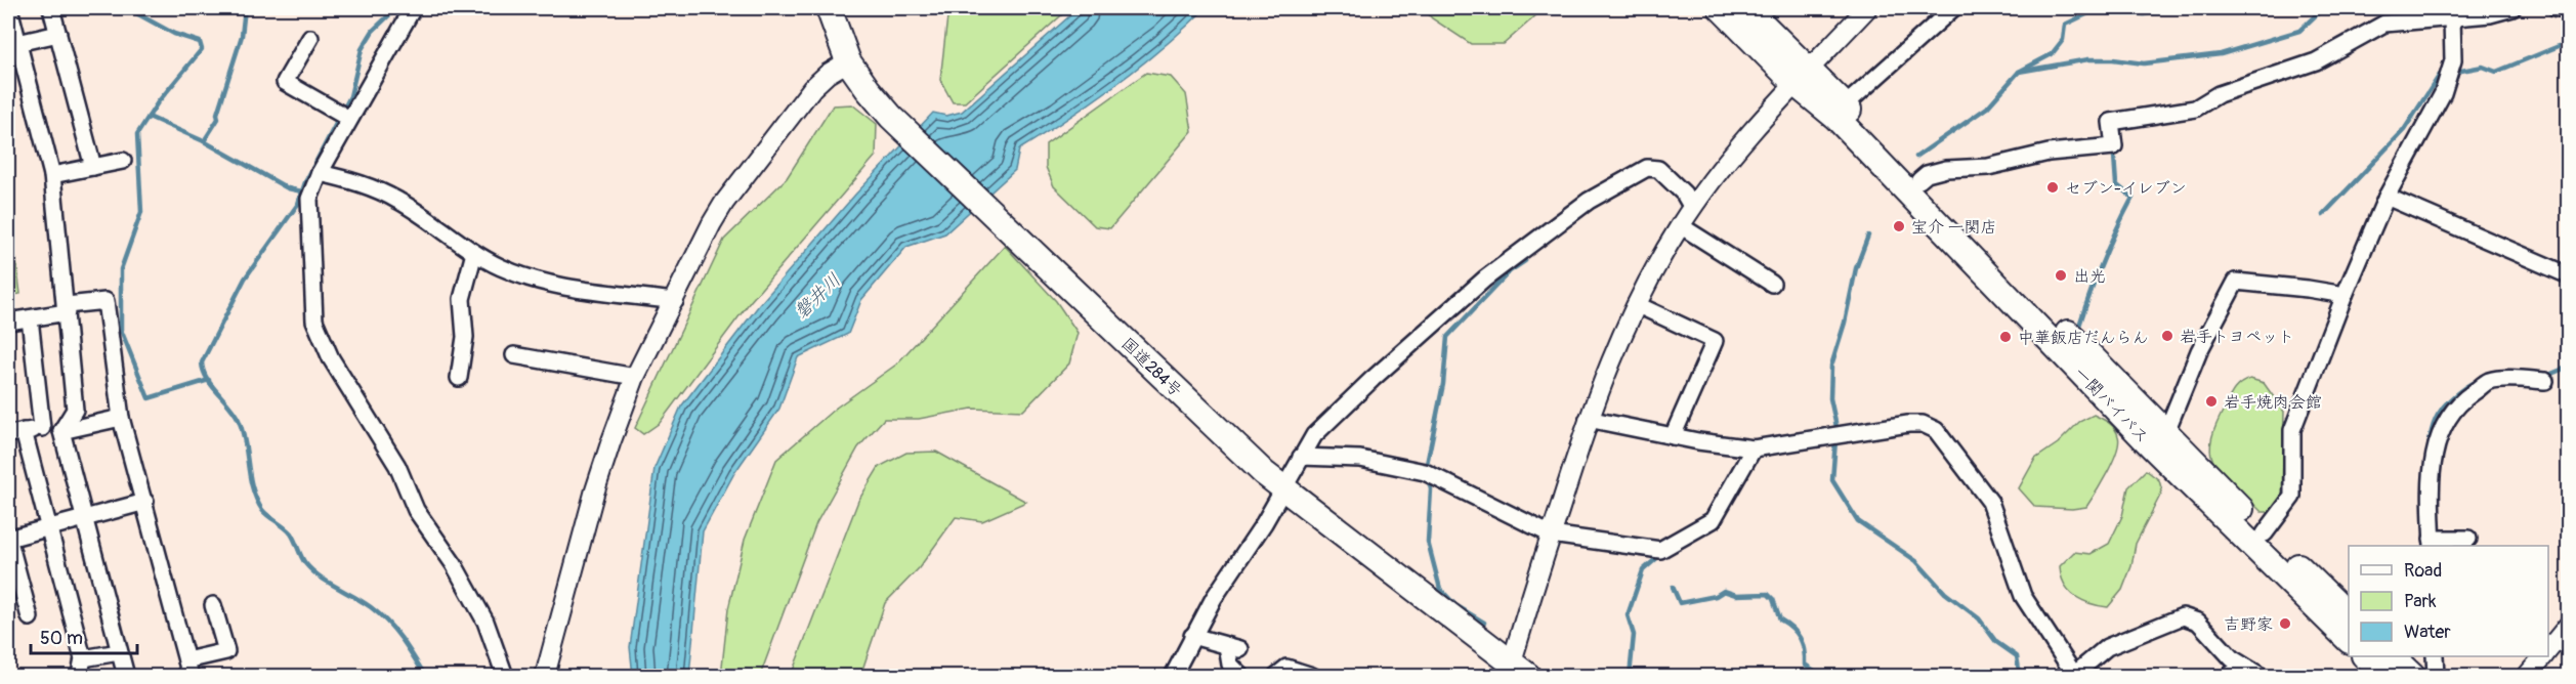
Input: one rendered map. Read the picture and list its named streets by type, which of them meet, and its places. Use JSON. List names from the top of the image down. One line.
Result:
{"streets":{"highway":["国道284号","一関バイパス"]},"water":["磐井川"],"places":["セブン-イレブン","宝介 一関店","出光","岩手トヨペット","中華飯店だんらん","岩手焼肉会館","吉野家"],"legend":["Road","Park","Water"],"scale_bar":"50 m"}
